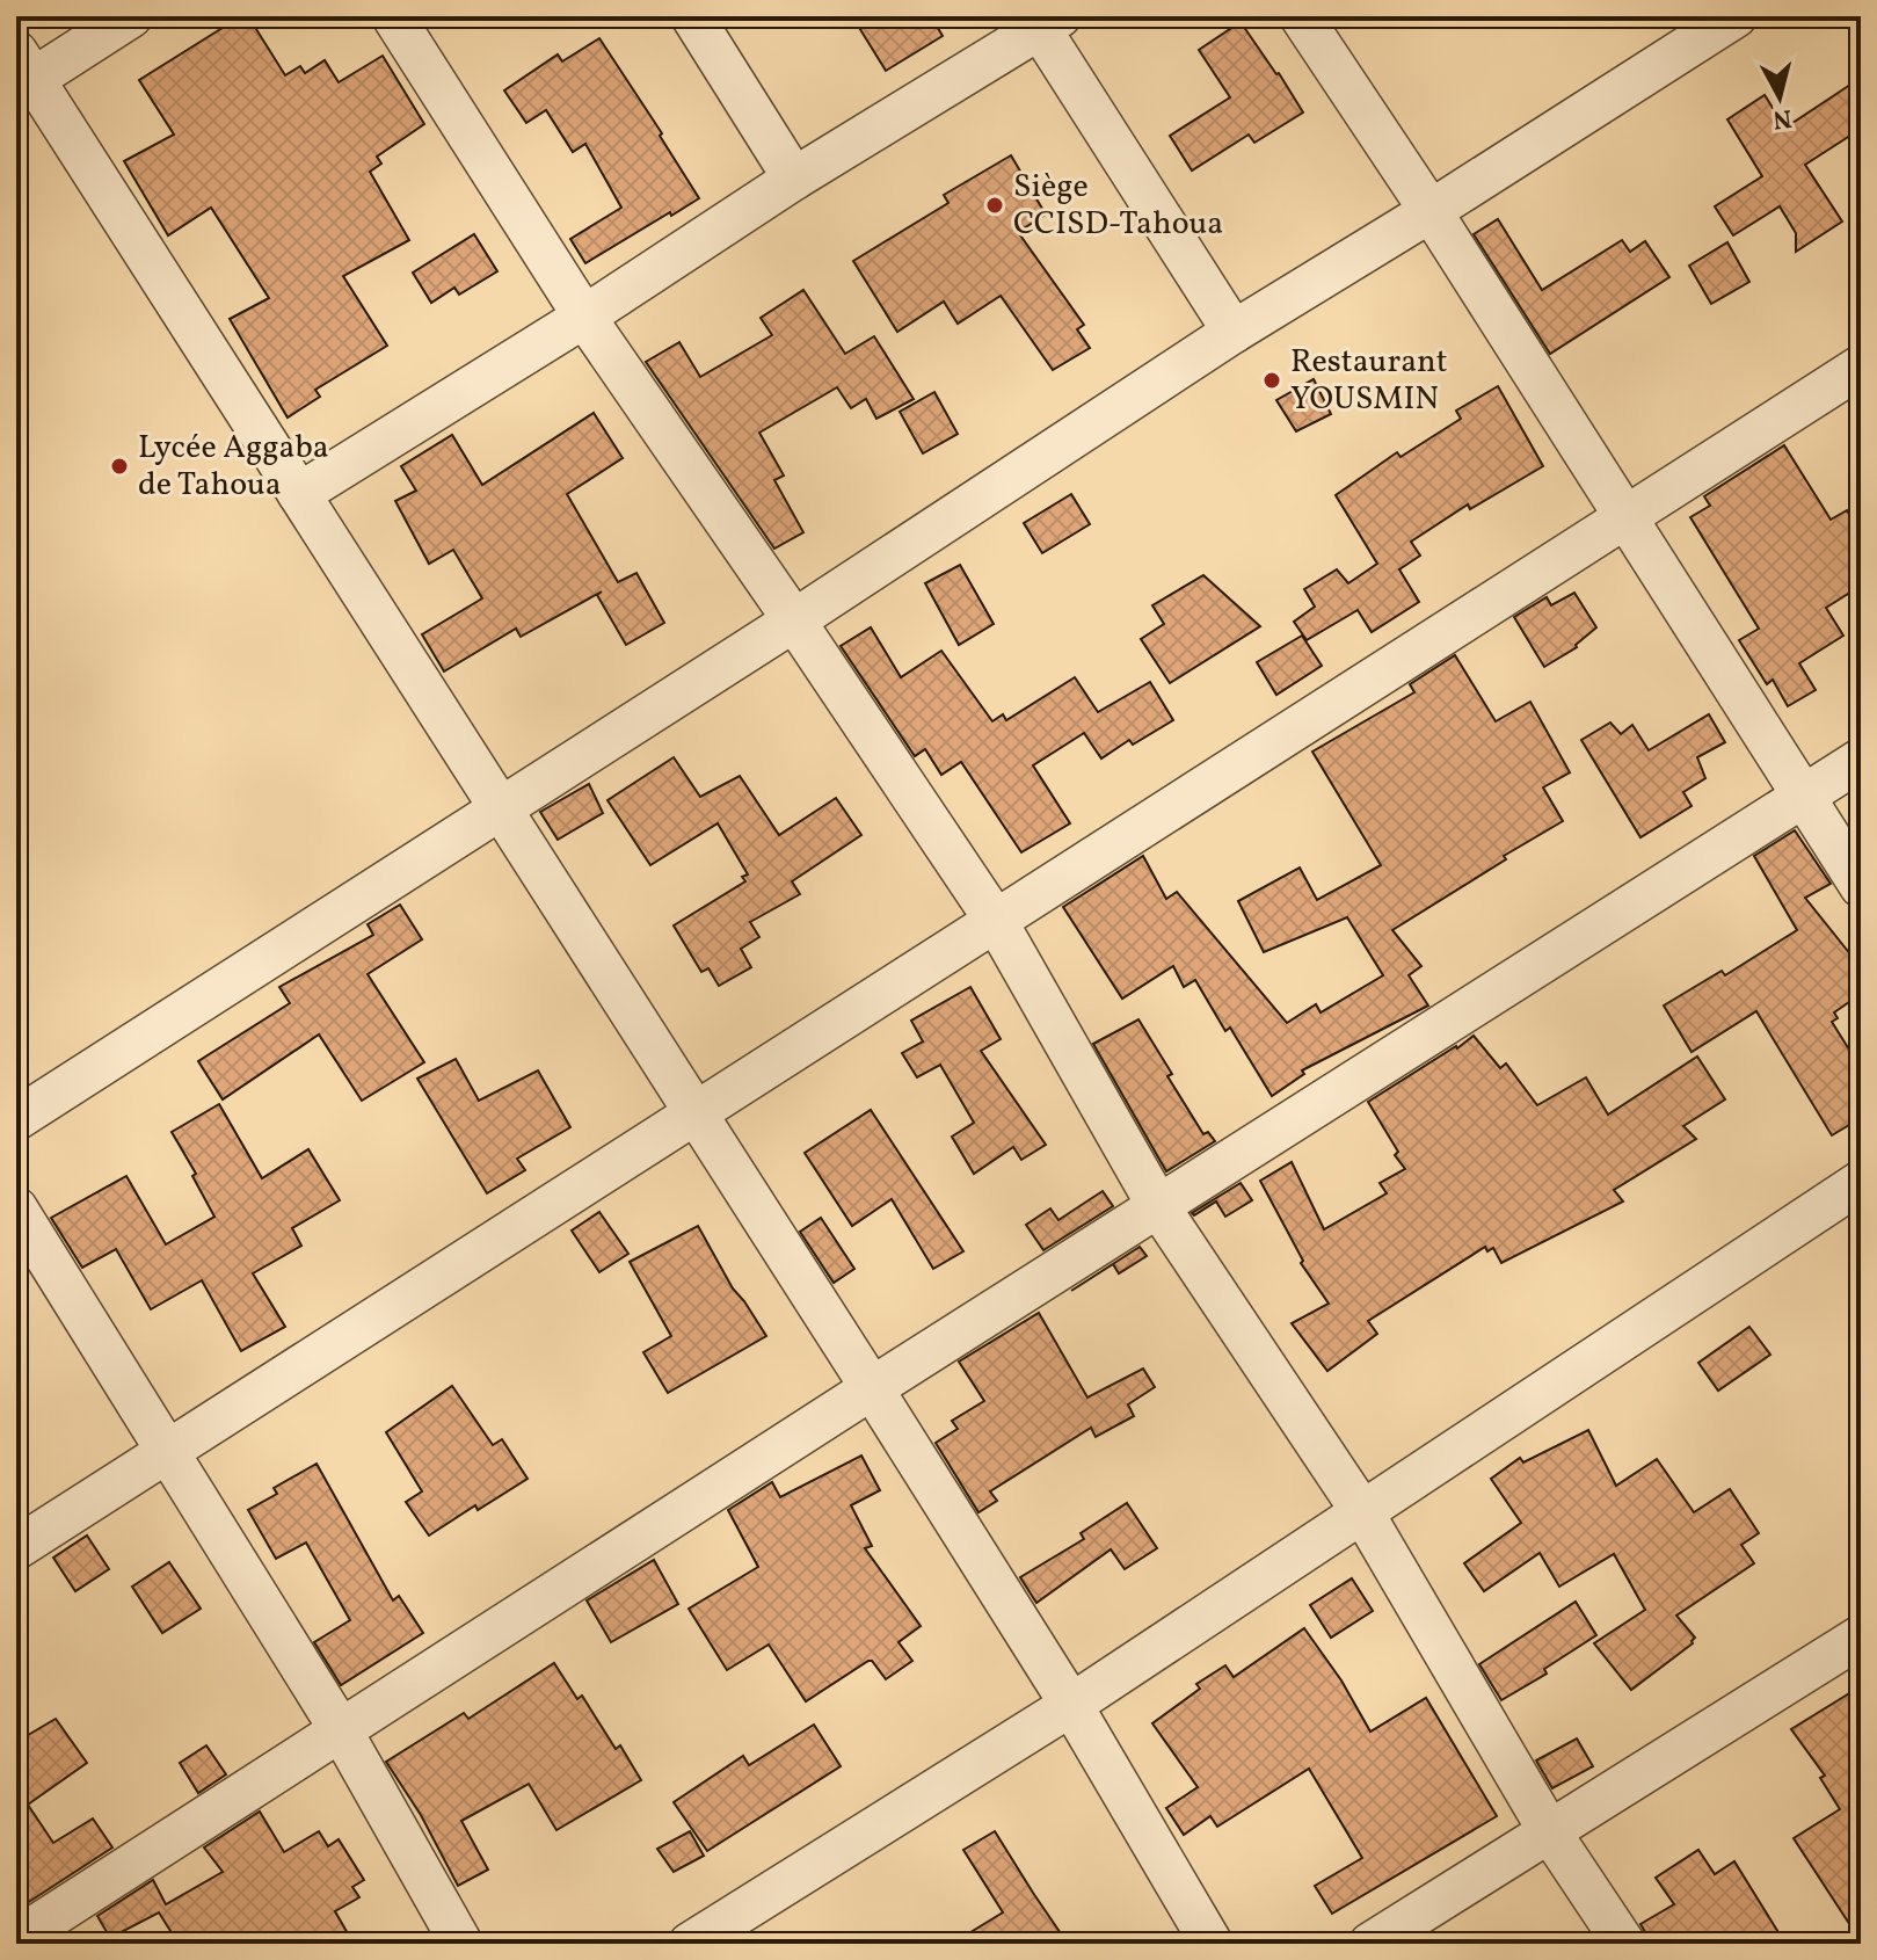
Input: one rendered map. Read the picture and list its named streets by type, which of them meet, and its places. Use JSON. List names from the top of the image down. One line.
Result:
{"places":["Siège CCISD-Tahoua","Restaurant YOUSMIN","Lycée Aggaba de Tahoua"],"north":"bottom"}
